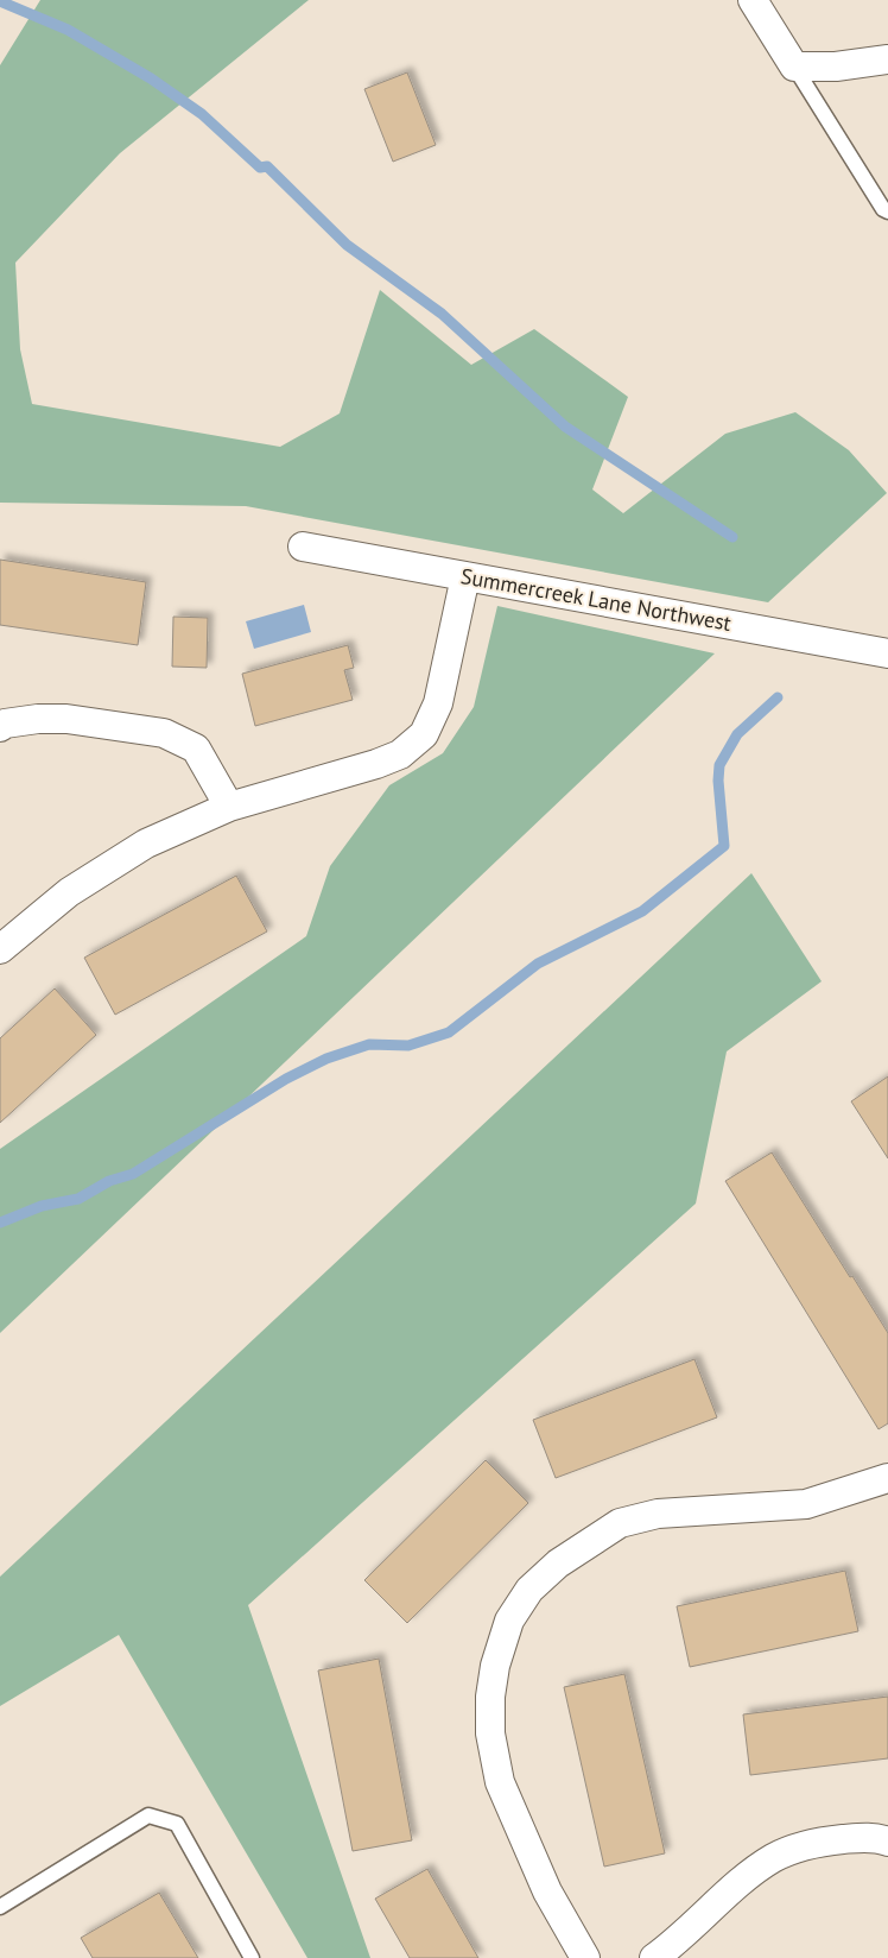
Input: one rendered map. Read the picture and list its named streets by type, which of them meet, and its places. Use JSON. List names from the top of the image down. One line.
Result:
{"streets":{"street":["Summercreek Lane Northwest"]}}
